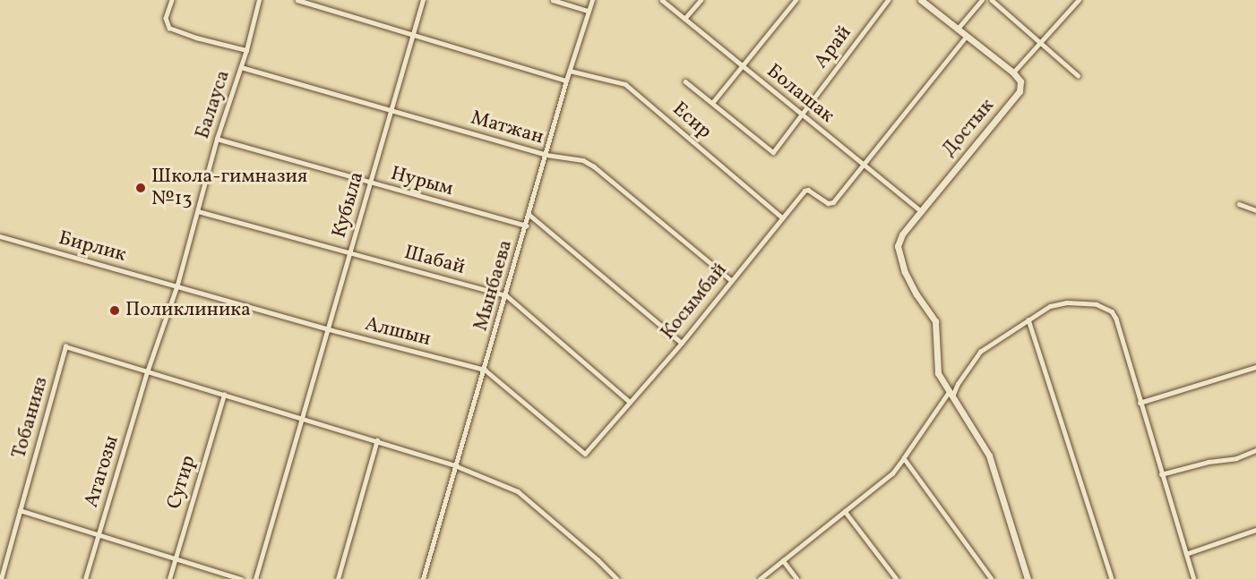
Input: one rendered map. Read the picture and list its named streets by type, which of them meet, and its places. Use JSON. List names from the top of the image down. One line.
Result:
{"streets":{"street":["Арай","Болашак","Балауса","Есир","Матжан","Достык","Нурым","Кубыла","Бирлик","Шабай","Мынбаева","Косымбай","Алшын","Тобанияз","Атагозы","Сугир"]},"crossings":[["Арай","Болашак"],["Болашак","Достык"],["Болашак","Косымбай"],["Балауса","Матжан"],["Балауса","Нурым"],["Балауса","Бирлик"],["Балауса","Шабай"],["Балауса","Алшын"],["Балауса","Тобанияз"],["Балауса","Атагозы"],["Есир","Мынбаева"],["Есир","Косымбай"],["Матжан","Кубыла"],["Матжан","Мынбаева"],["Матжан","Косымбай"],["Нурым","Кубыла"],["Нурым","Мынбаева"],["Кубыла","Шабай"],["Кубыла","Алшын"],["Бирлик","Алшын"],["Шабай","Мынбаева"],["Шабай","Косымбай"],["Мынбаева","Алшын"],["Косымбай","Алшын"],["Тобанияз","Атагозы"]],"places":["Школа-гимназия №13","Поликлиника"]}
